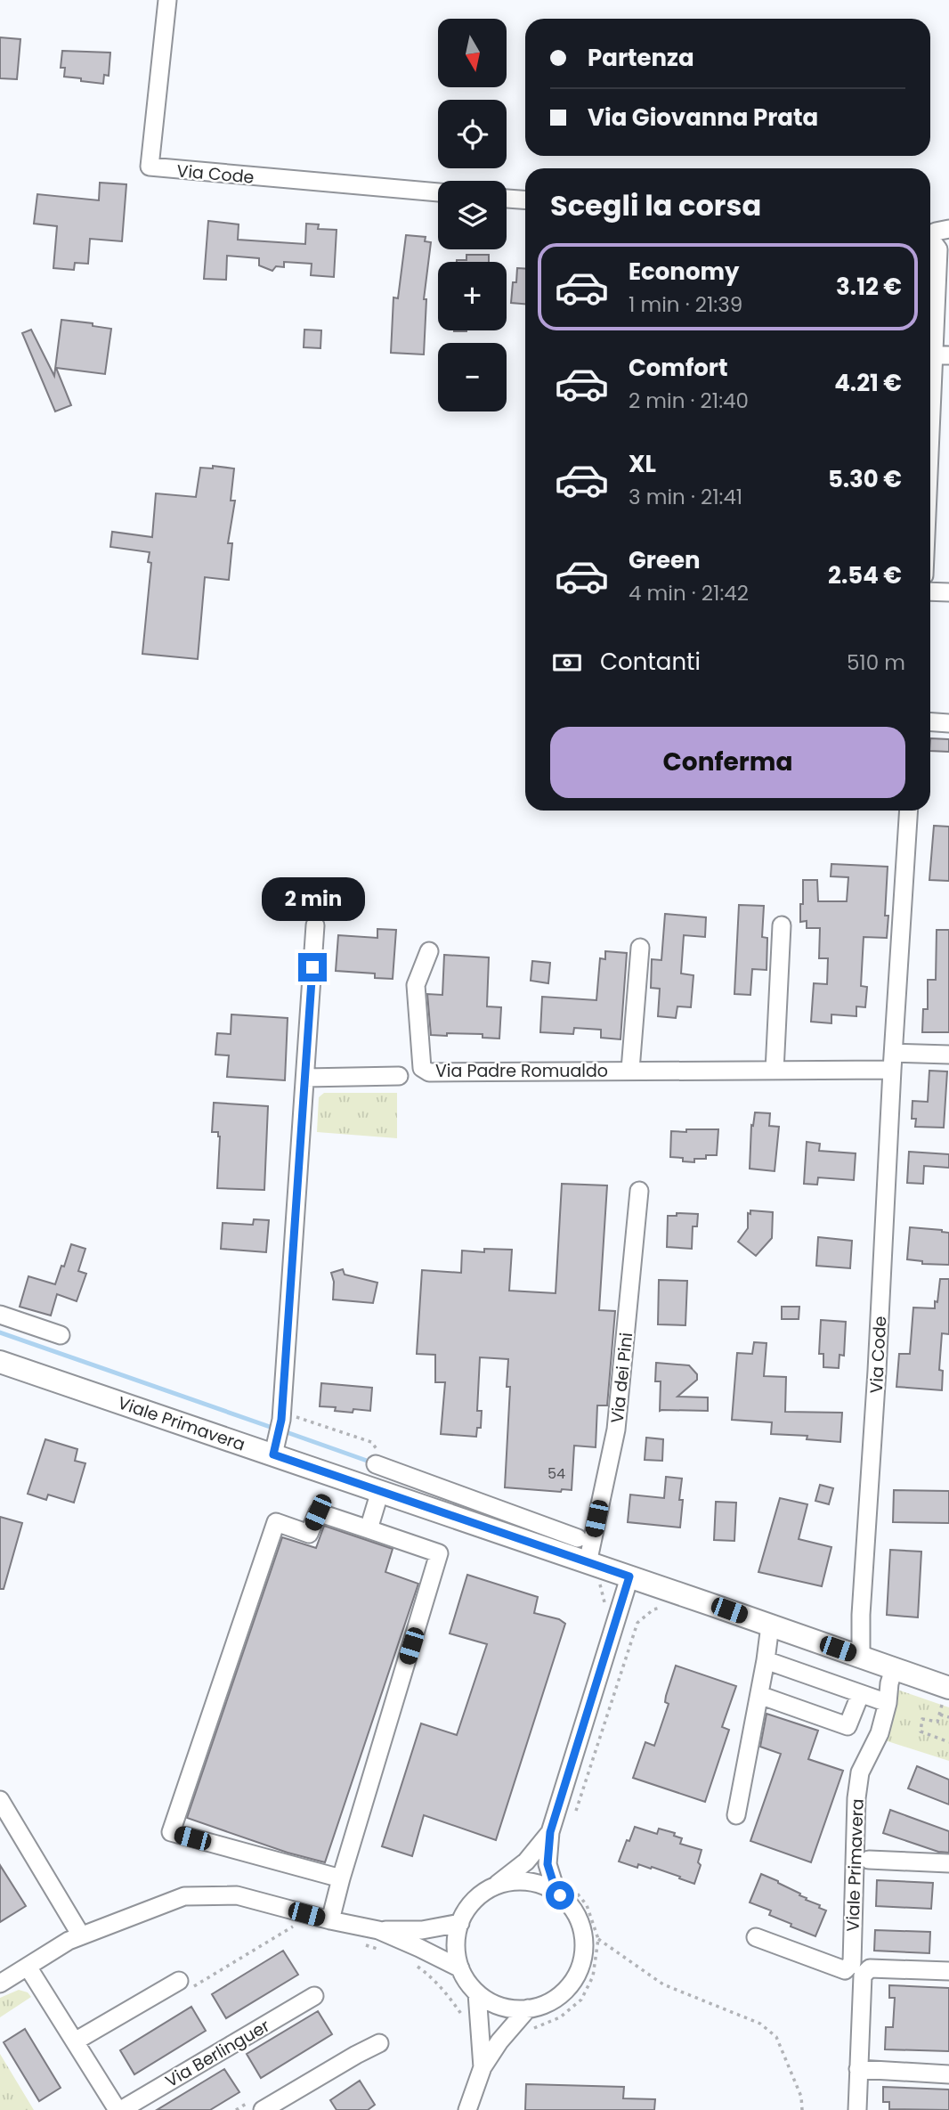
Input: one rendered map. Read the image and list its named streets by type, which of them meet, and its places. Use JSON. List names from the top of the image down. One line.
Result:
{"streets":{"main road":["Viale Primavera"],"street":["Via Code","Via Padre Romualdo","Via dei Pini","Via Berlinguer"]},"crossings":[["Via Code","Via Padre Romualdo"],["Via Code","Viale Primavera"],["Via dei Pini","Viale Primavera"]],"house_numbers":["54"],"north":"bottom","page":{"map_buttons":["+","−"],"banner":["Partenza","Via Giovanna Prata"],"heading":"Scegli la corsa","list":[{"name":"Economy","note":"1 min · 21:39","value":"3.12 €"},{"name":"Comfort","note":"2 min · 21:40","value":"4.21 €"},{"name":"XL","note":"3 min · 21:41","value":"5.30 €"},{"name":"Green","note":"4 min · 21:42","value":"2.54 €"}],"pay":["Contanti","510 m"],"buttons":"Conferma","bubble":"2 min"}}
